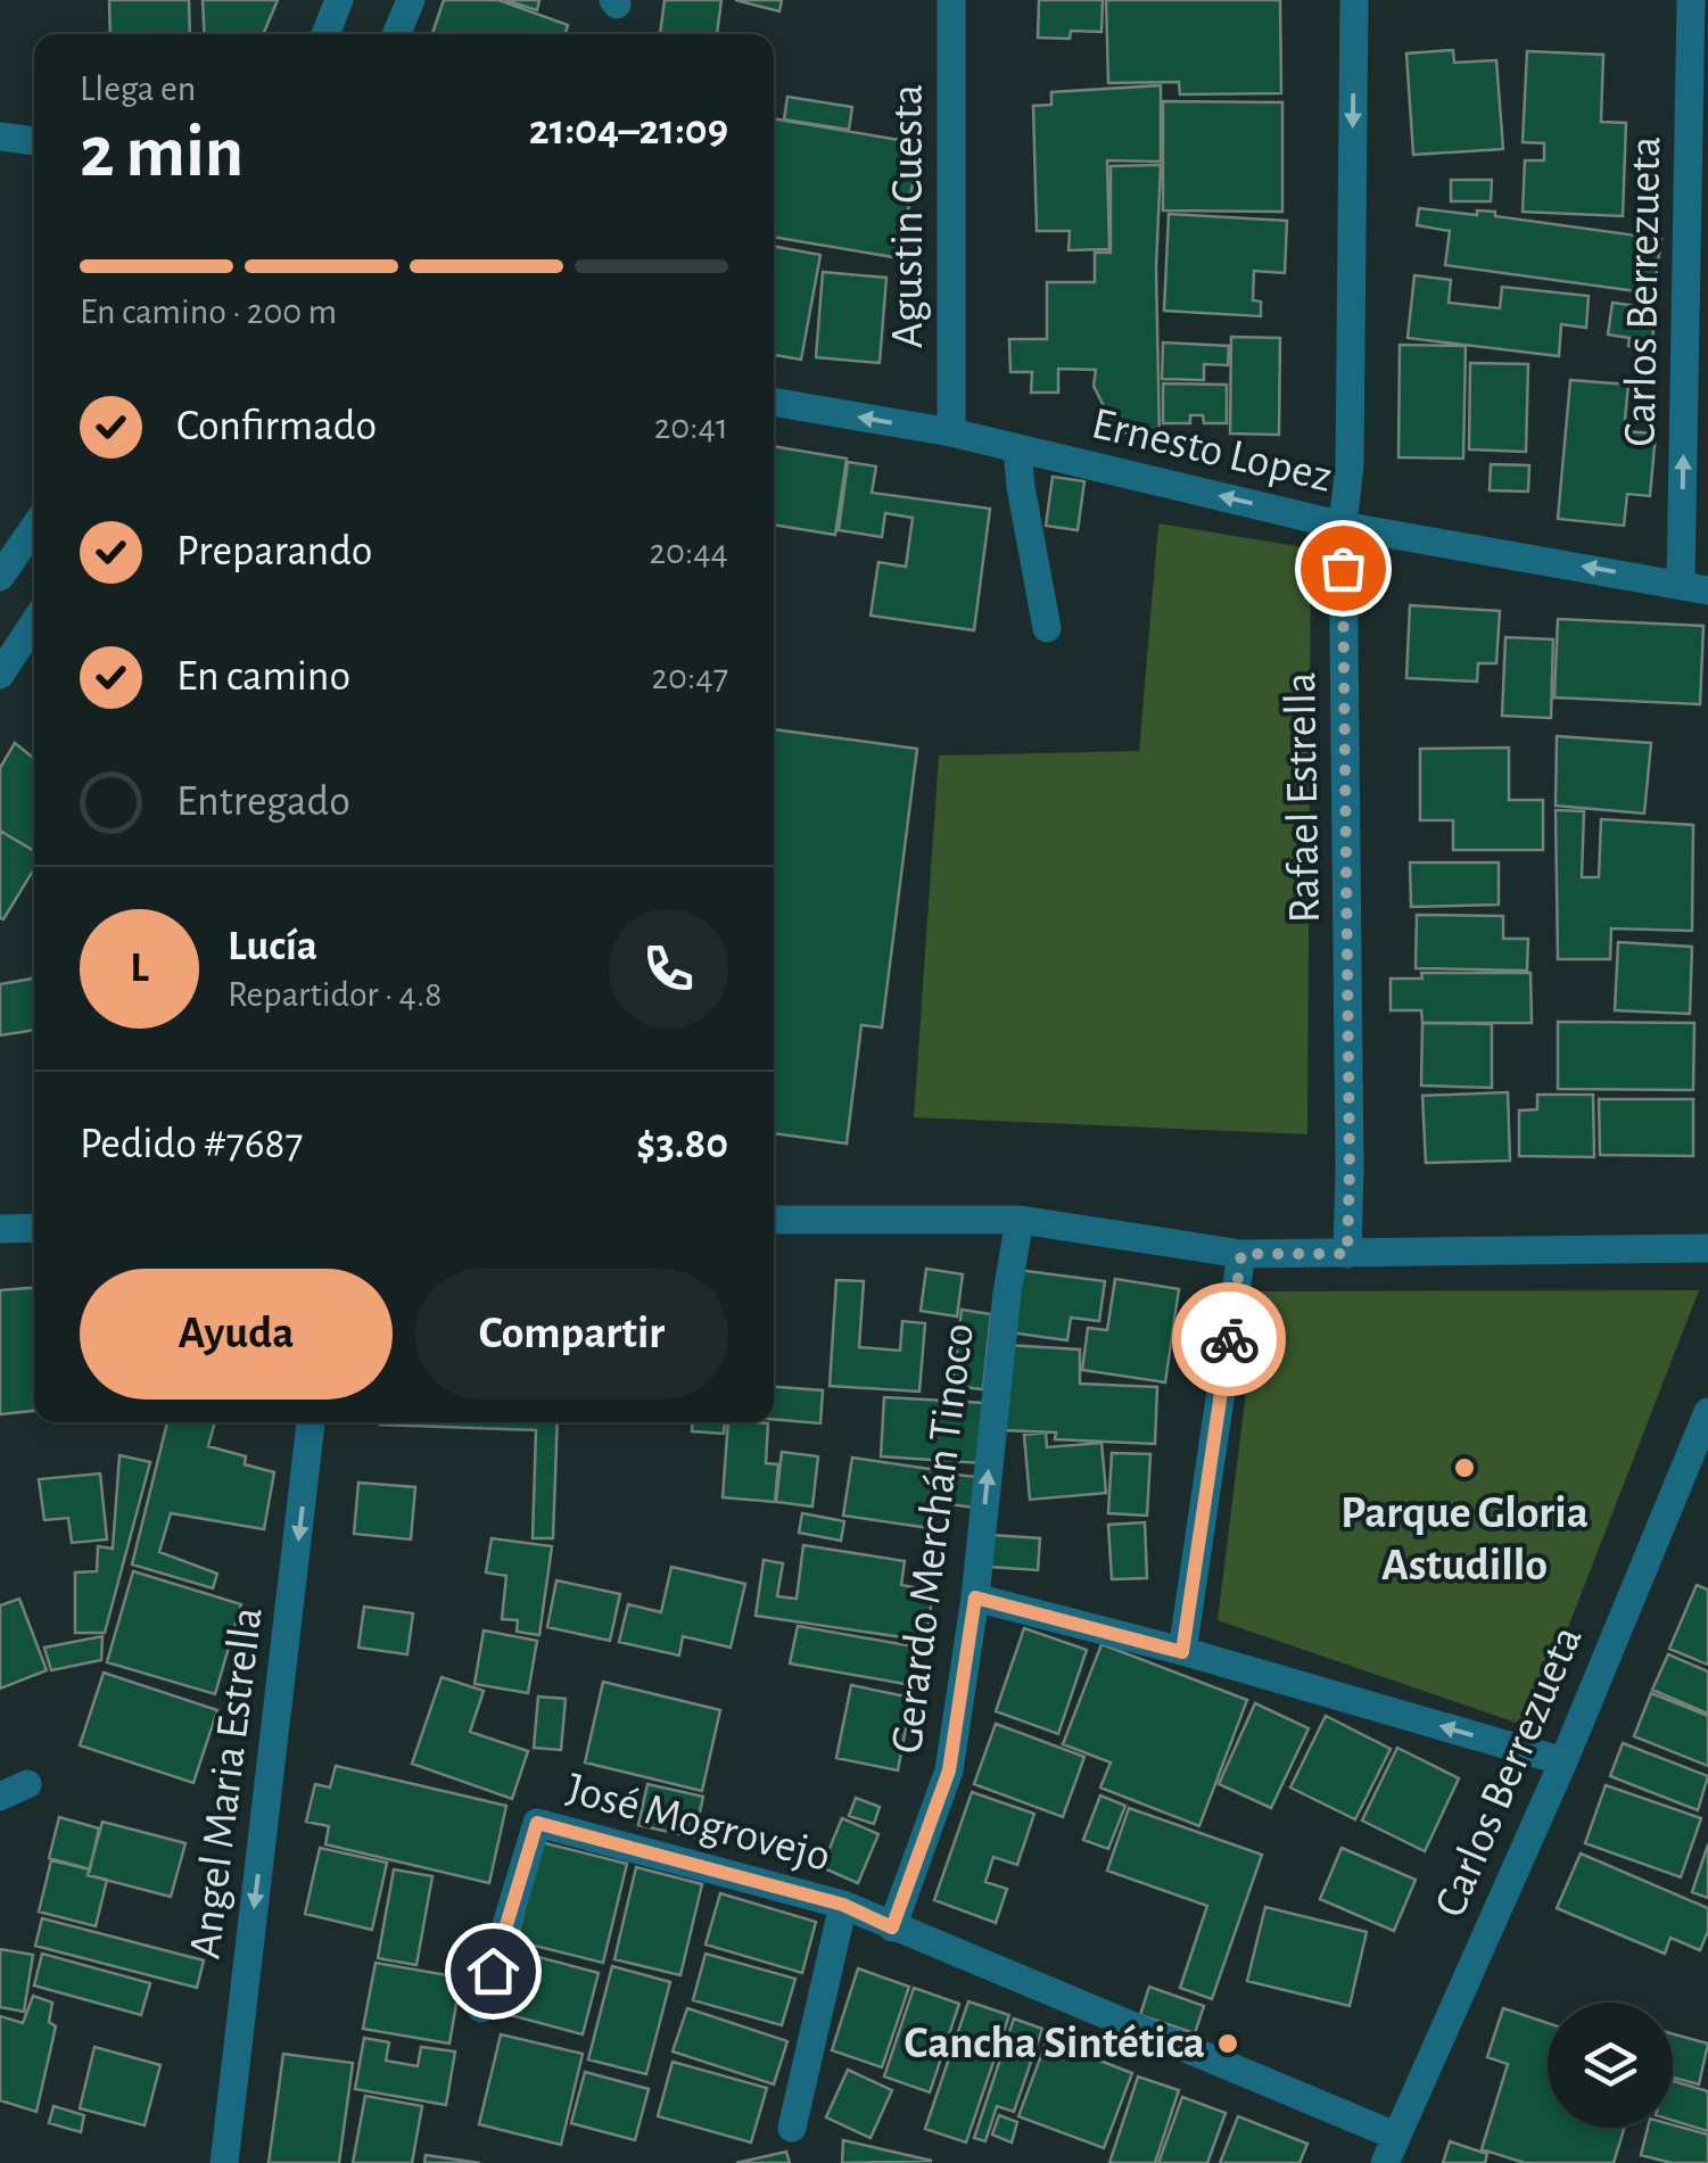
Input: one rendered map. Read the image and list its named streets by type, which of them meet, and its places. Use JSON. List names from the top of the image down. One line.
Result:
{"streets":{"street":["Agustin Cuesta","Carlos Berrezueta","Ernesto Lopez","Rafael Estrella","Gerardo Merchán Tinoco","Angel Maria Estrella","José Mogrovejo"]},"crossings":[["Agustin Cuesta","Ernesto Lopez"],["Carlos Berrezueta","Ernesto Lopez"],["Carlos Berrezueta","José Mogrovejo"],["Ernesto Lopez","Rafael Estrella"],["Gerardo Merchán Tinoco","José Mogrovejo"]],"one_way":["Carlos Berrezueta","Ernesto Lopez","Rafael Estrella","Angel Maria Estrella"],"places":["Parque Gloria Astudillo","Cancha Sintética"],"page":{"heading":["2 min","Llega en","21:04–21:09"],"panel":["Lucía","Repartidor · 4.8","Pedido #7687","$3.80"],"bar":"En camino · 200 m","list":[["Confirmado","20:41"],["Preparando","20:44"],["En camino","20:47"],"Entregado"],"round":"L","buttons":["Ayuda","Compartir"]}}
